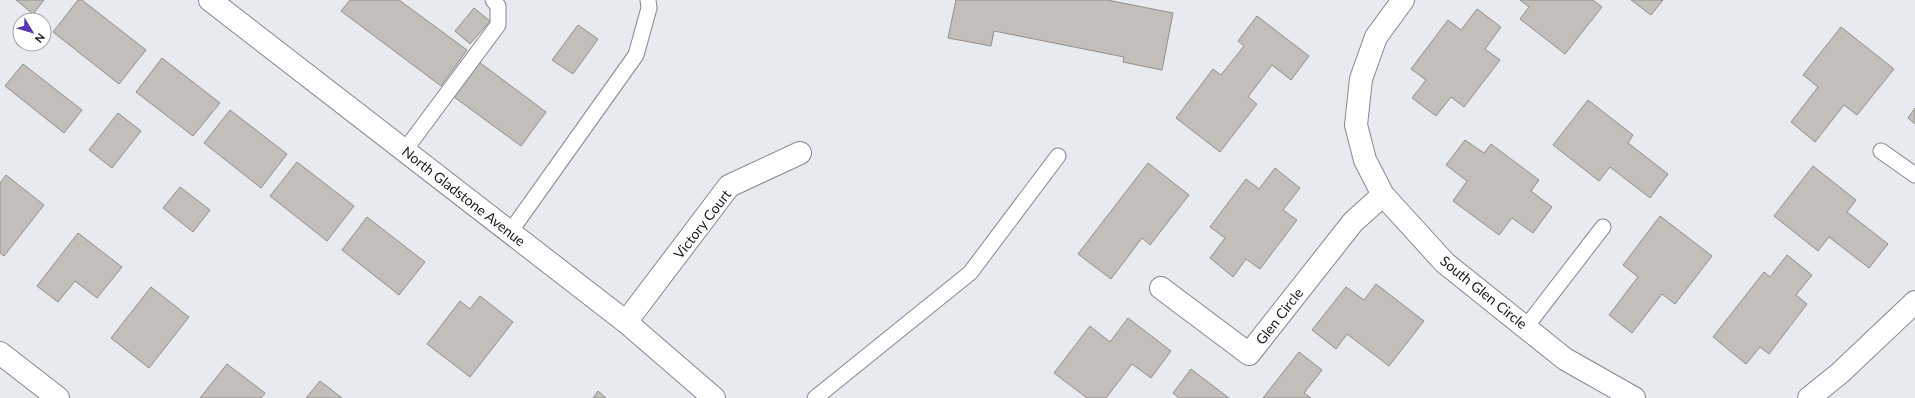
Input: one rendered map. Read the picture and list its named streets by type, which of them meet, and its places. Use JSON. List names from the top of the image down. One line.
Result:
{"streets":{"street":["North Gladstone Avenue","Victory Court","South Glen Circle","Glen Circle"]},"crossings":[["North Gladstone Avenue","Victory Court"],["South Glen Circle","Glen Circle"]],"north":"bottom right"}
